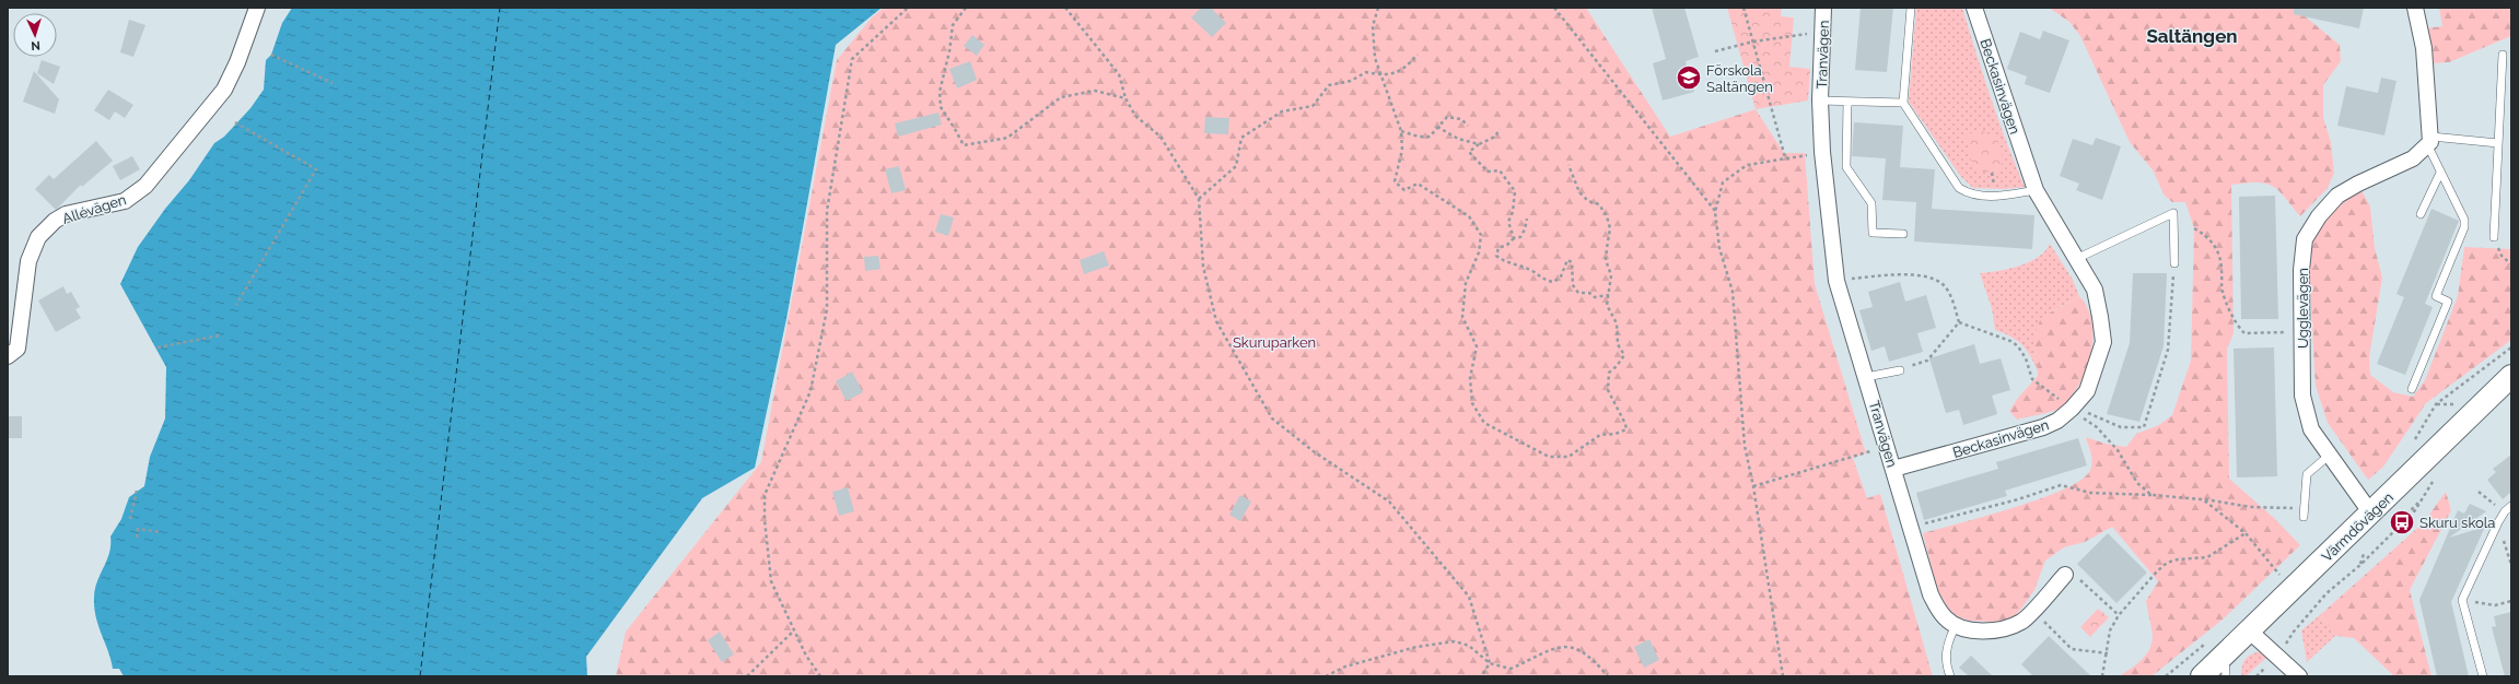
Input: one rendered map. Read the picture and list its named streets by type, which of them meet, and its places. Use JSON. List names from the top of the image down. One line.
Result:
{"streets":{"main road":["Värmdövägen"],"street":["Tranvägen","Beckasinvägen","Allévägen","Ugglevägen"]},"crossings":[["Tranvägen","Beckasinvägen"],["Ugglevägen","Värmdövägen"]],"districts":["Saltängen"],"parks":["Skuruparken"],"places":{"school or university":["Förskola Saltängen"],"bus stop":["Skuru skola"]},"north":"bottom"}
